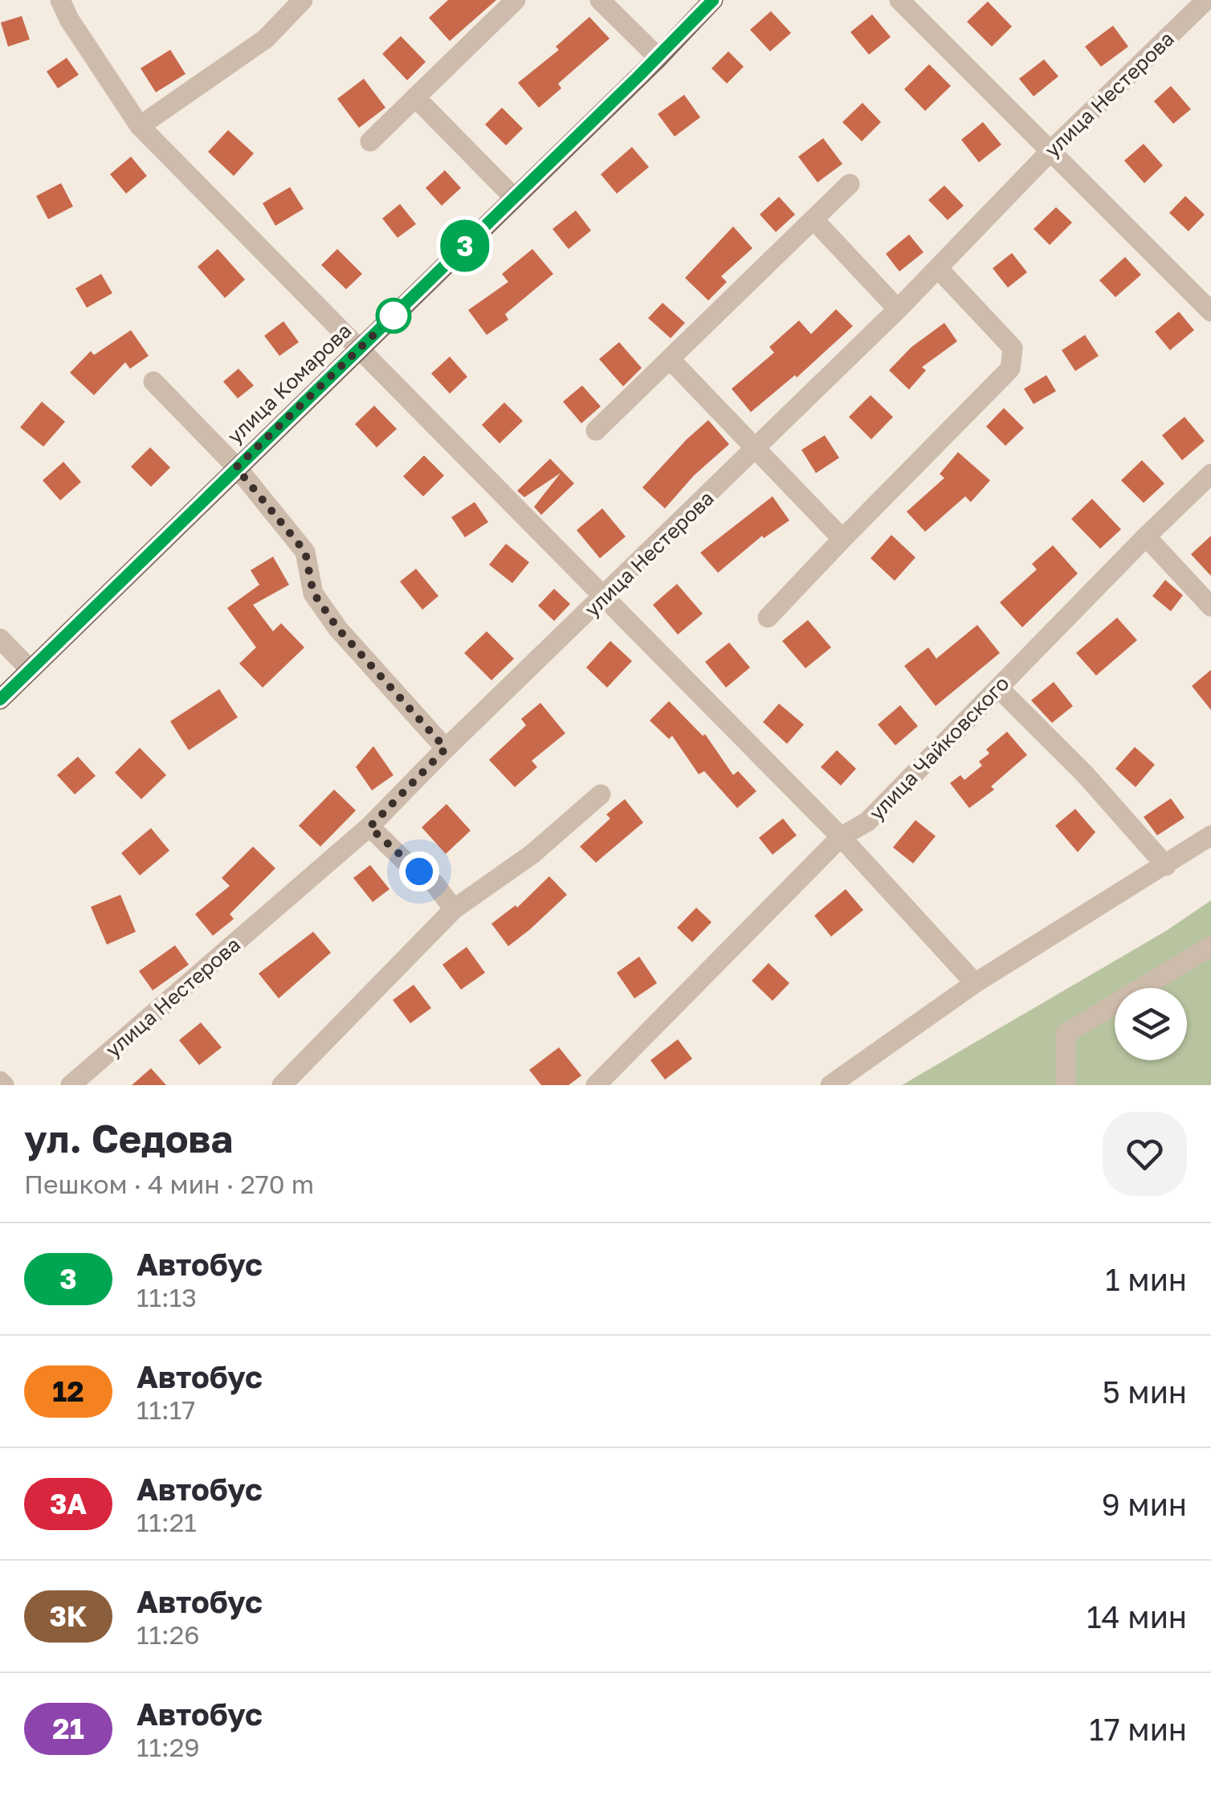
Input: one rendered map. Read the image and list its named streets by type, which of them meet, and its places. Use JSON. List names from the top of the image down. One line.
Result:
{"streets":{"main road":["улица Комарова"],"street":["улица Нестерова","улица Чайковского"]},"lines":["bus line 3"],"page":{"on_map":"3","heading":["ул. Седова","Пешком · 4 мин · 270 m"],"list":[{"mark":"3","name":"Автобус","note":"11:13","value":"1 мин"},{"mark":"12","name":"Автобус","note":"11:17","value":"5 мин"},{"mark":"3А","name":"Автобус","note":"11:21","value":"9 мин"},{"mark":"3К","name":"Автобус","note":"11:26","value":"14 мин"},{"mark":"21","name":"Автобус","note":"11:29","value":"17 мин"}]}}
